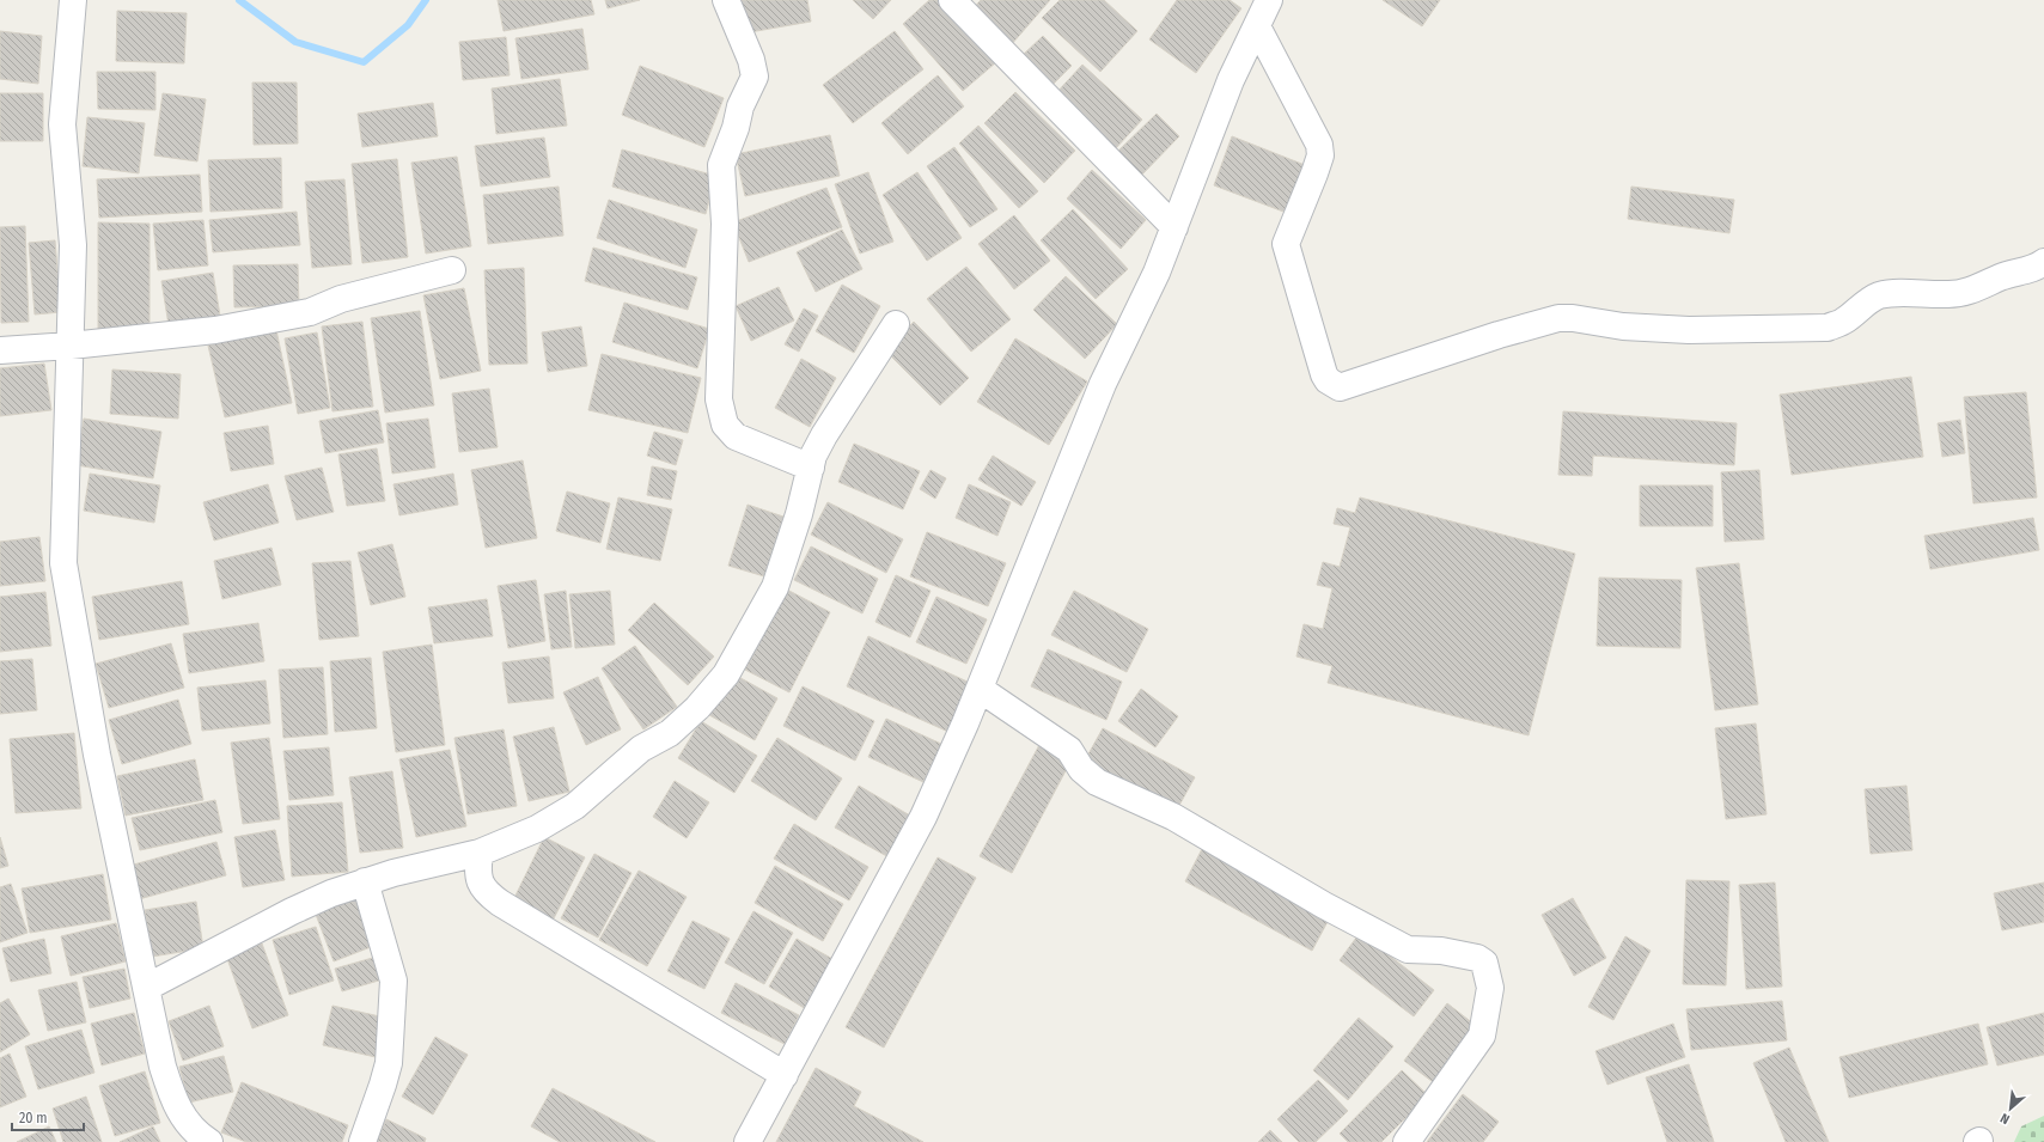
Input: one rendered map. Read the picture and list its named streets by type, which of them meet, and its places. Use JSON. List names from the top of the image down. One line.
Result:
{"scale_bar":"20 m","north":"bottom left"}
